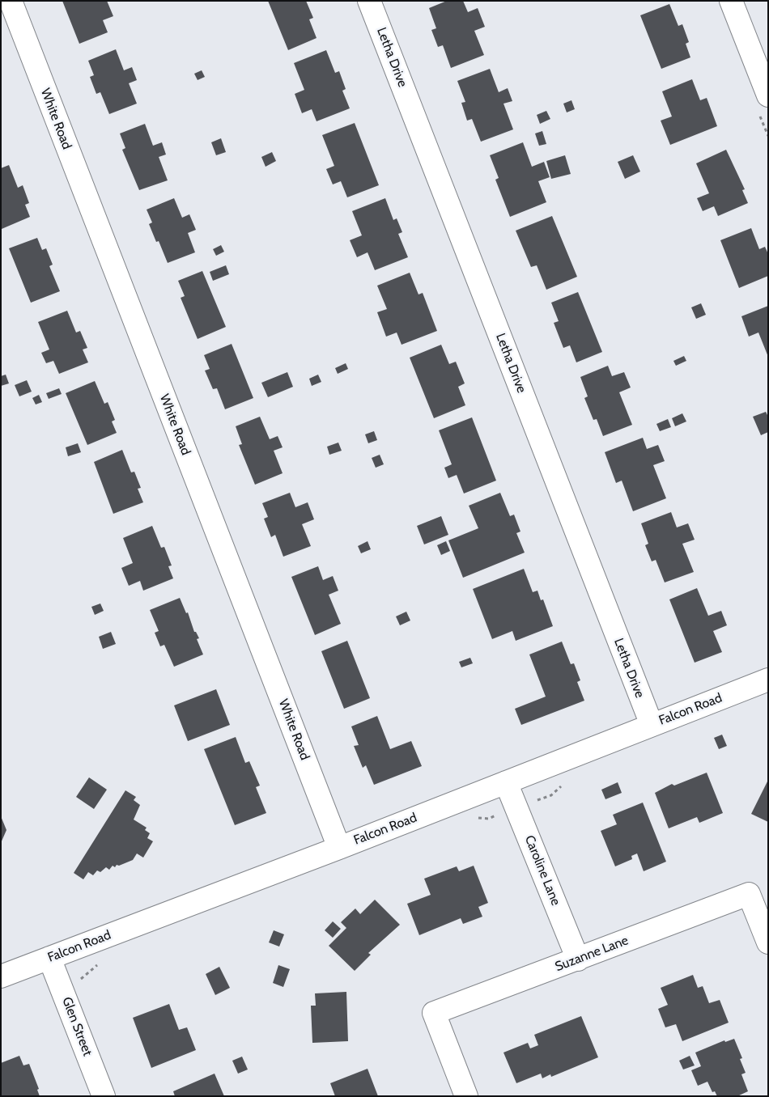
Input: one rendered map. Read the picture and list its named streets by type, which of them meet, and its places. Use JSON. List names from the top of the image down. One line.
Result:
{"streets":{"street":["Letha Drive","White Road","Falcon Road","Caroline Lane","Suzanne Lane","Glen Street"]},"crossings":[["Letha Drive","Falcon Road"],["White Road","Falcon Road"],["Falcon Road","Caroline Lane"],["Falcon Road","Glen Street"],["Caroline Lane","Suzanne Lane"]]}
